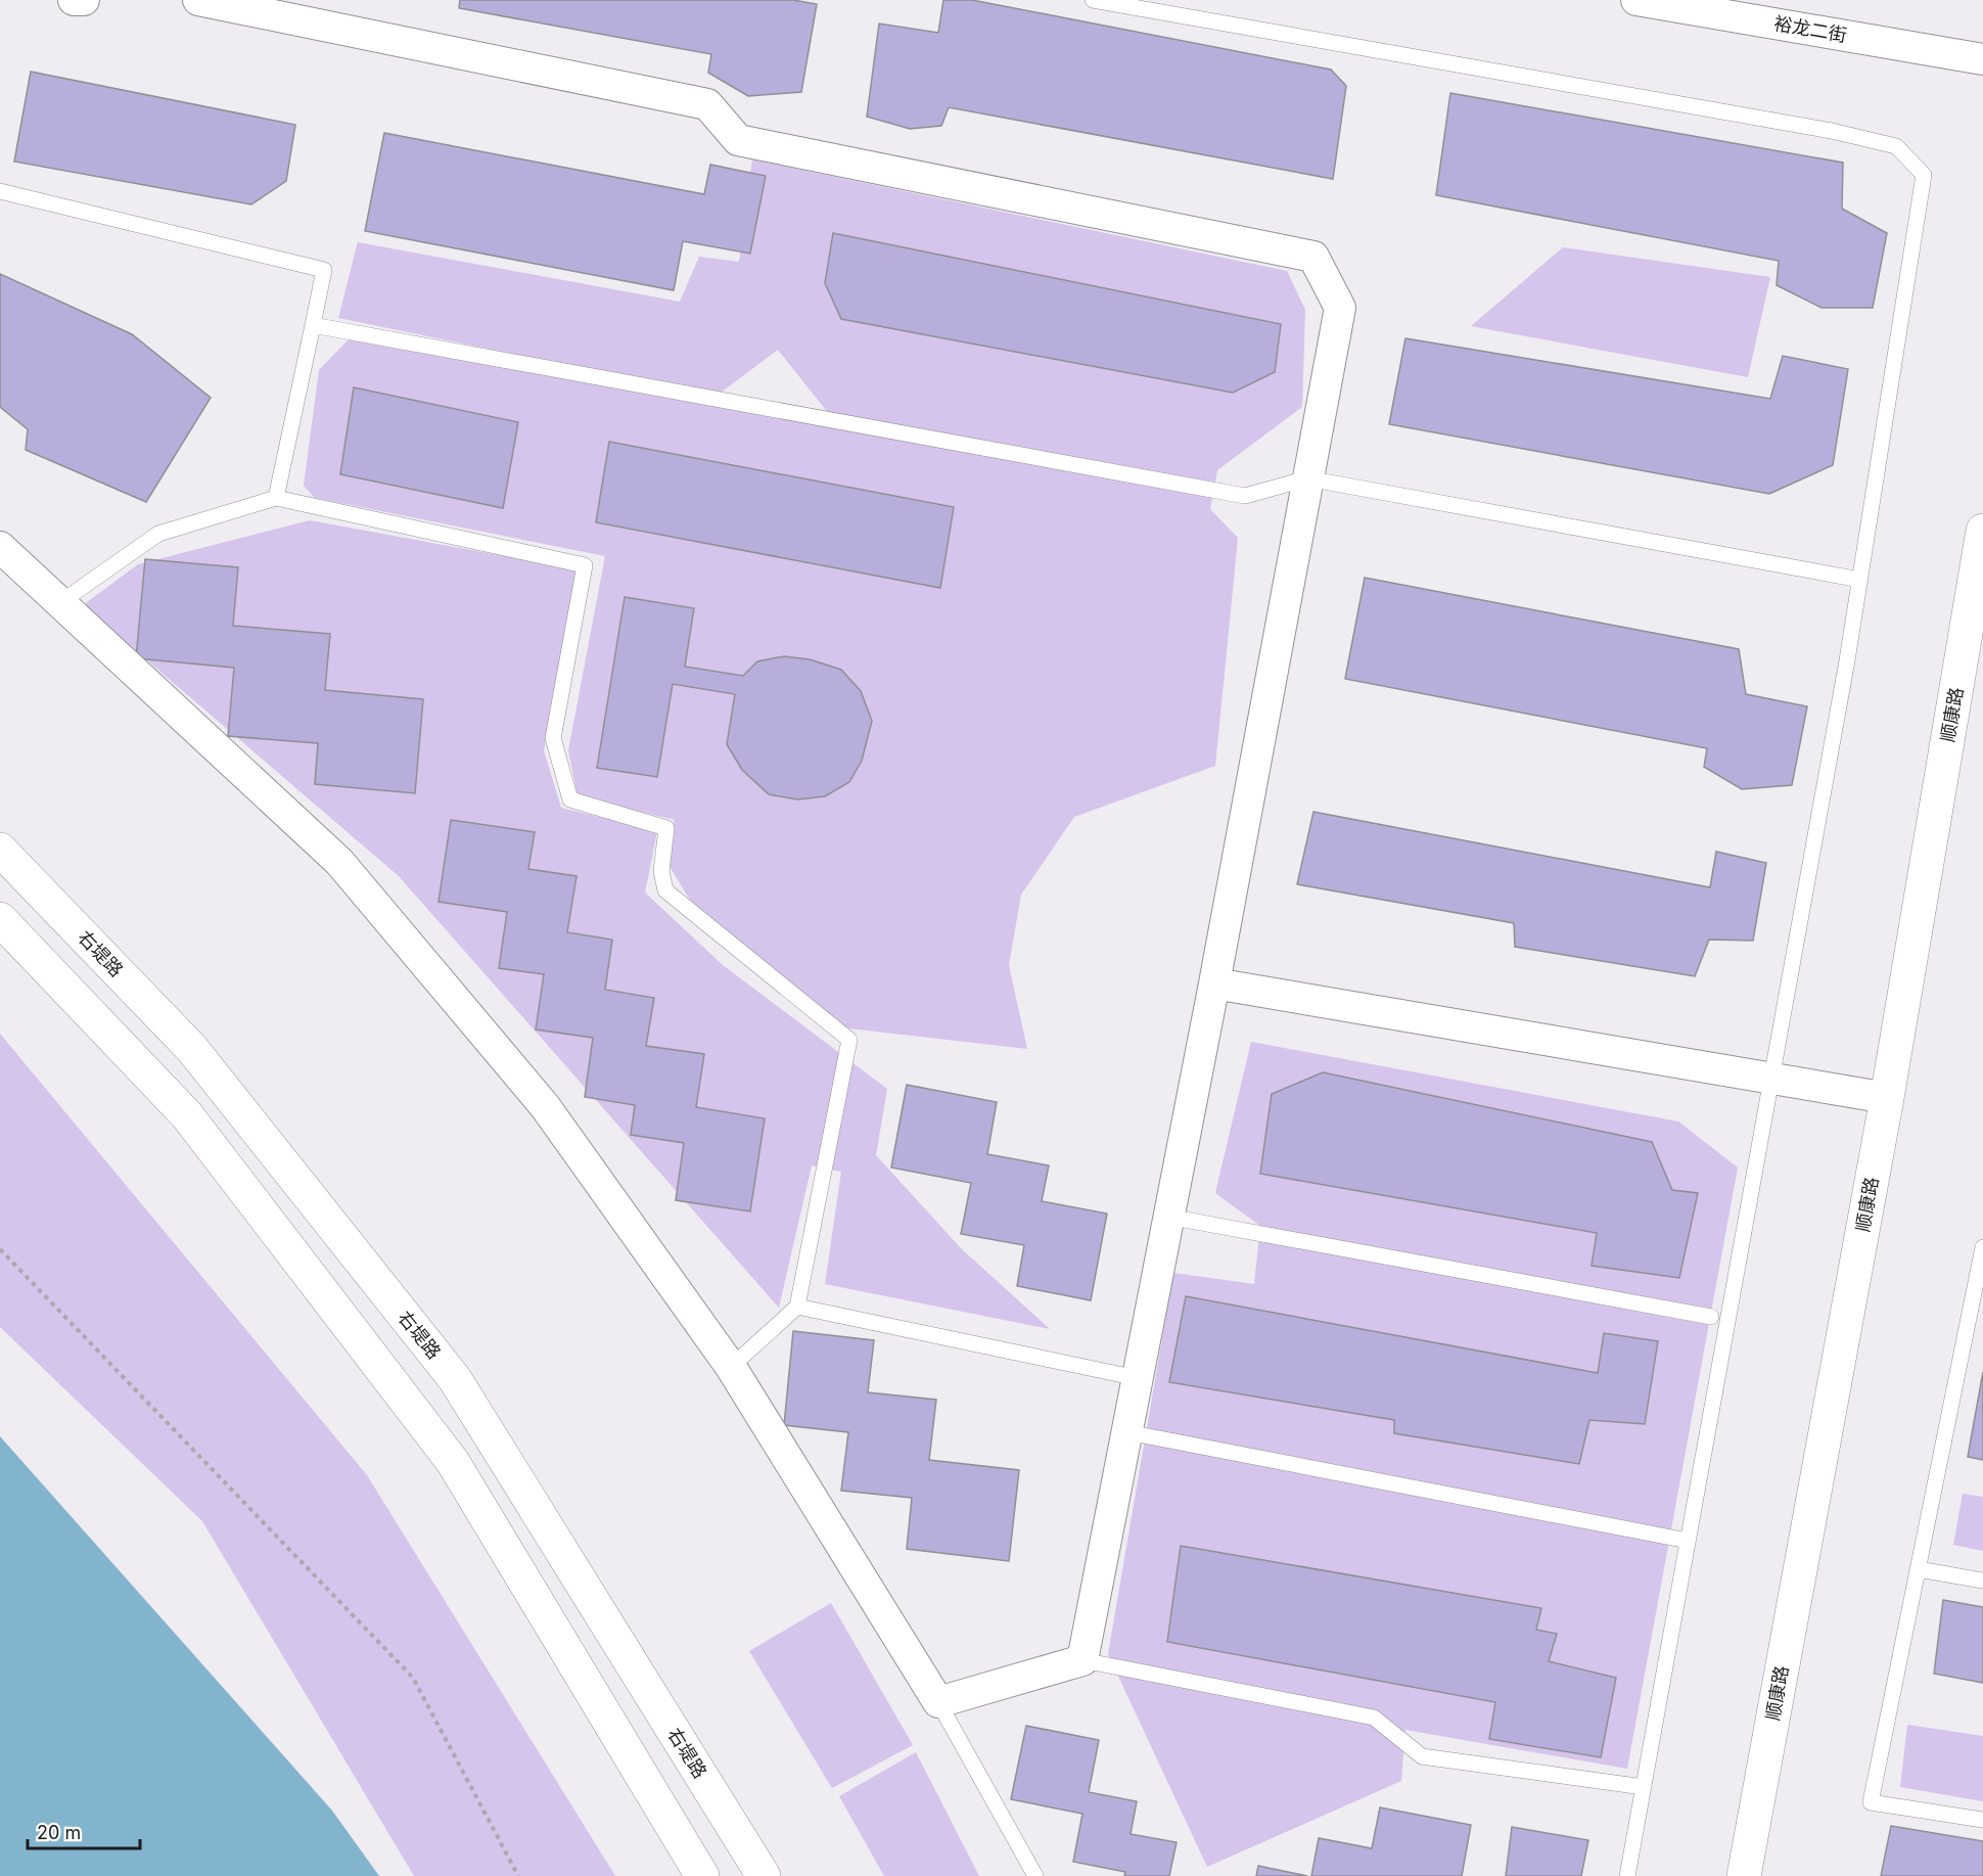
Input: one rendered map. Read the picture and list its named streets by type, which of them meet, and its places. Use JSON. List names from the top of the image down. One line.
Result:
{"streets":{"main road":["顺康路","右堤路"],"street":["裕龙二街"]},"scale_bar":"20 m"}
